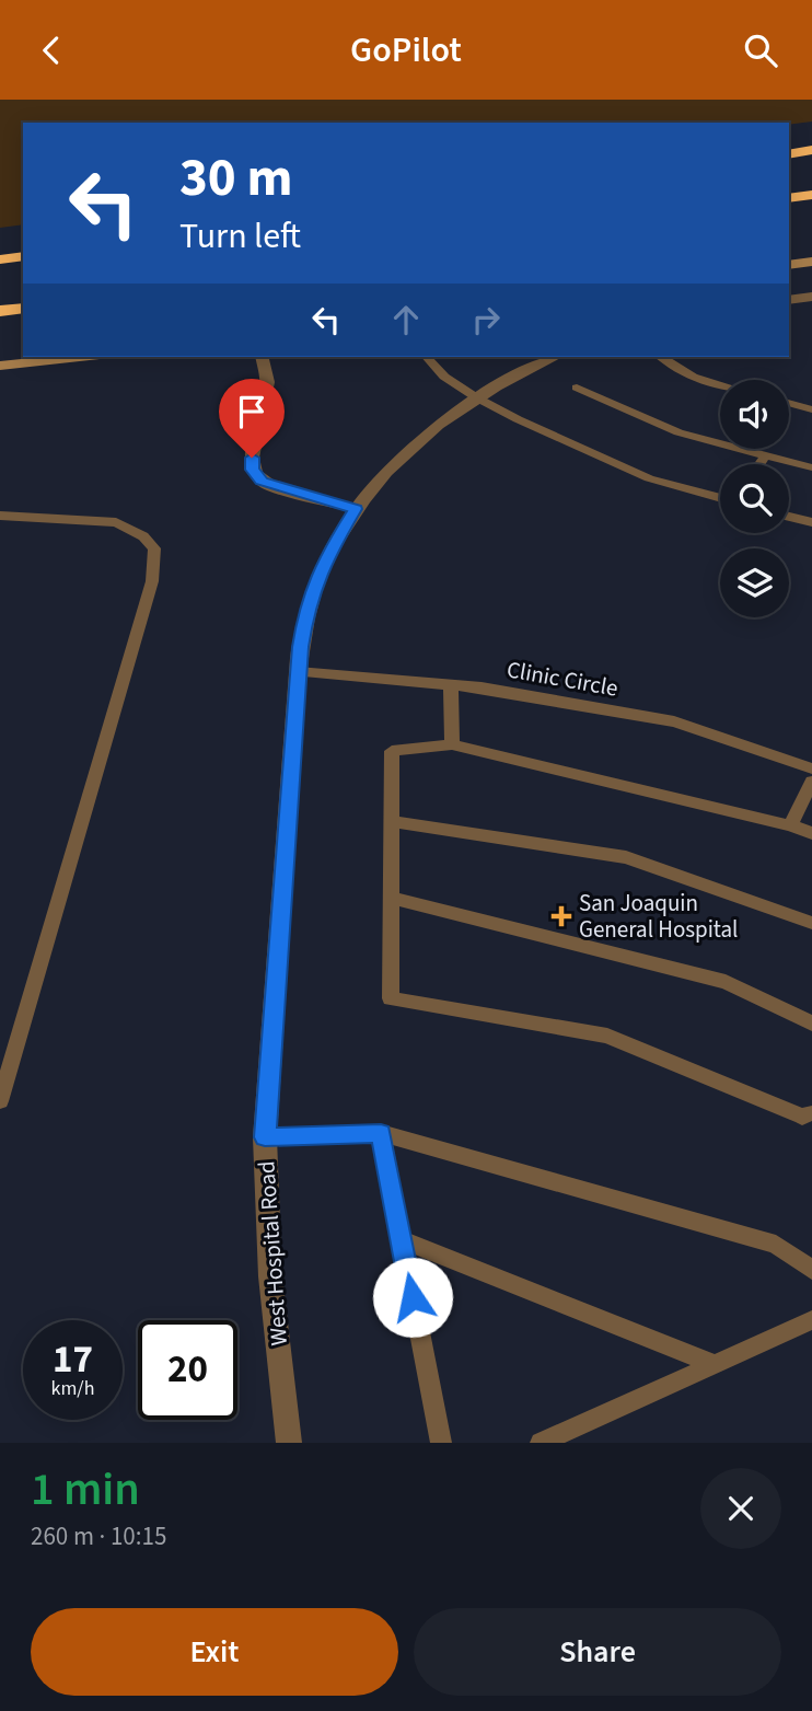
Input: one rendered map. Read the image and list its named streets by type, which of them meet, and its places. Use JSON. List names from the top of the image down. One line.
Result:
{"streets":{"street":["West Hospital Road"],"lane":["Clinic Circle"]},"crossings":[["Clinic Circle","West Hospital Road"]],"places":{"health":["San Joaquin General Hospital"]},"page":{"header":"GoPilot","turn":["30 m","Turn left"],"speed":"17 km/h","limit":"20","heading":["1 min","260 m · 10:15"],"buttons":["Exit","Share"]}}
